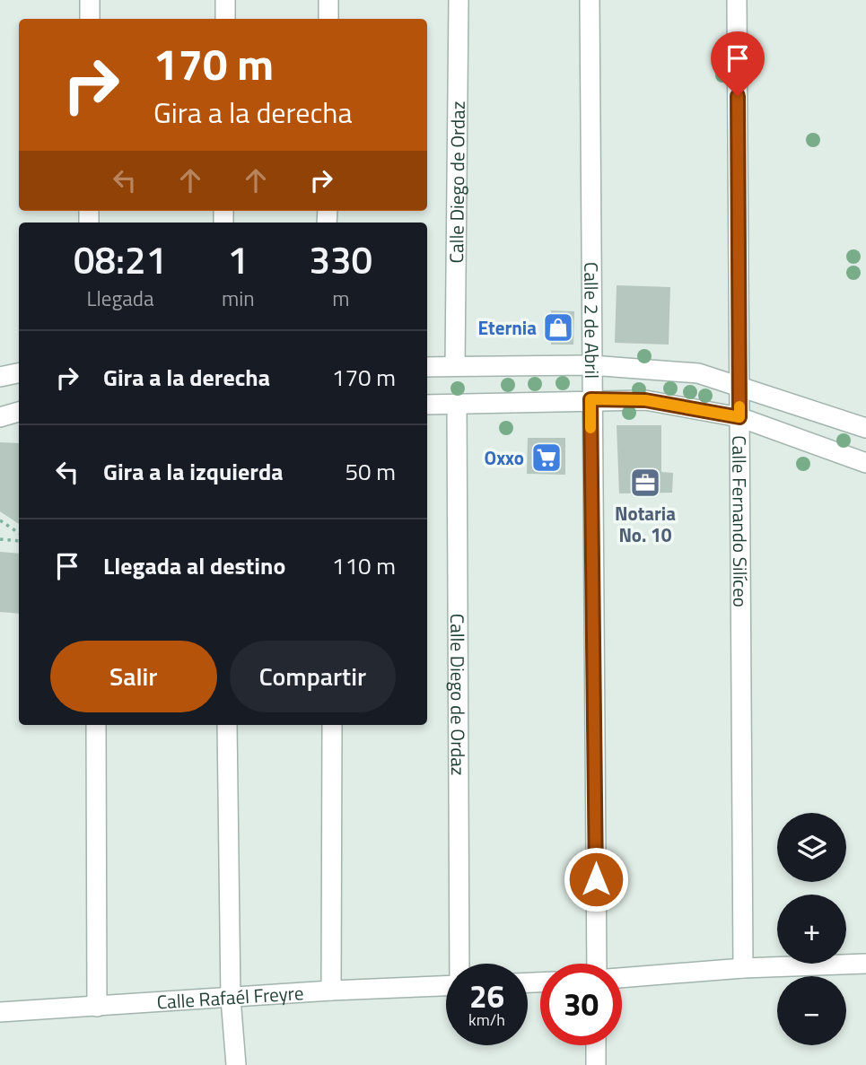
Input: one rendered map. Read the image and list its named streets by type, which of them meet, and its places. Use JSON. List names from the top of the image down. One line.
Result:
{"streets":{"street":["Calle Diego de Ordaz","Calle 2 de Abril","Calle Fernando Silíceo","Calle Rafaél Freyre"]},"places":{"shop":["Eternia"],"supermarket":["Oxxo"],"office":["Notaria No. 10"]},"page":{"turn":["170 m","Gira a la derecha"],"eta":["08:21","Llegada","1","min","330","m"],"list":[{"name":"Gira a la derecha","value":"170 m"},{"name":"Gira a la izquierda","value":"50 m"},{"name":"Llegada al destino","value":"110 m"}],"buttons":["Salir","Compartir"],"map_buttons":["+","−"],"speed":"26 km/h","limit":"30"}}
